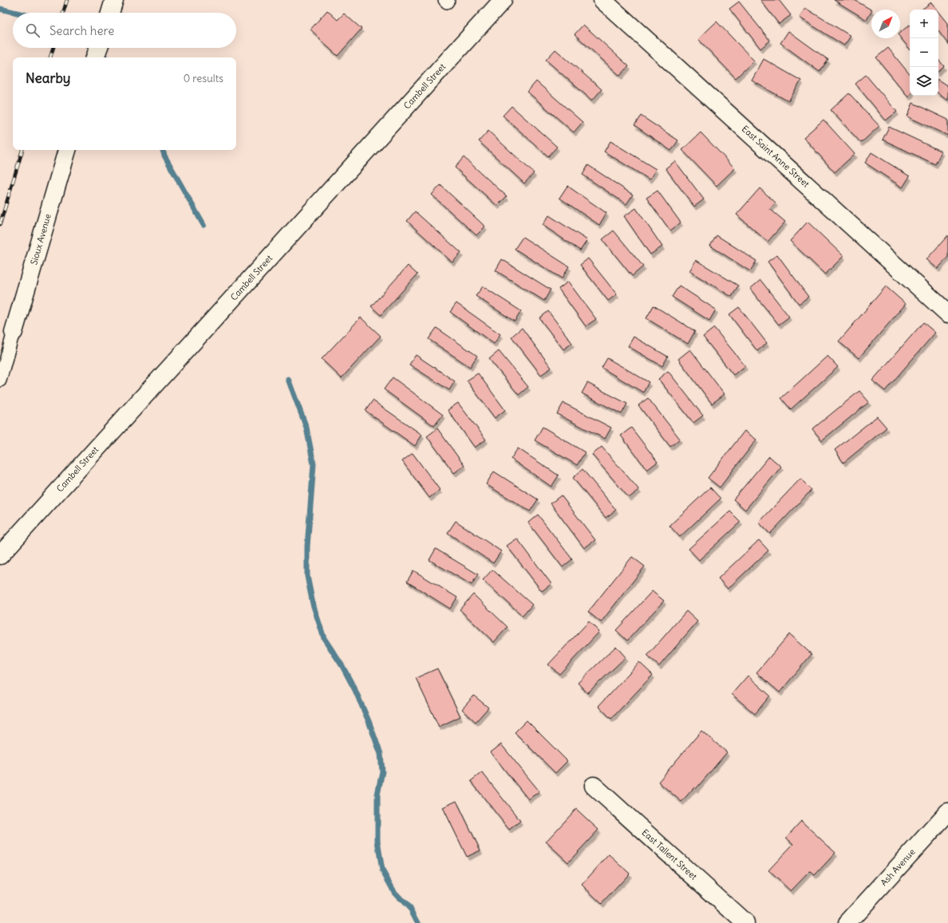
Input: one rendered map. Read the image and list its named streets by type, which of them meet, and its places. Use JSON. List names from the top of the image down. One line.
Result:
{"streets":{"street":["Cambell Street","East Saint Anne Street","Sioux Avenue","East Tallent Street","Ash Avenue"]},"north":"top right","page":{"map_buttons":["+","−"],"search":"Search here","heading":["Nearby","0 results"]}}
